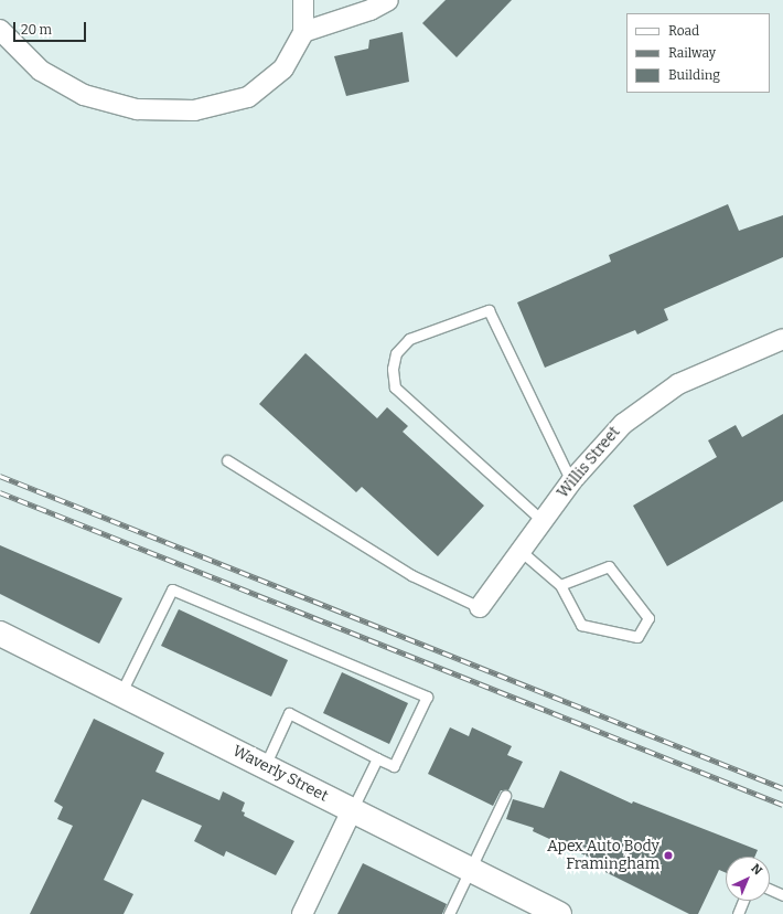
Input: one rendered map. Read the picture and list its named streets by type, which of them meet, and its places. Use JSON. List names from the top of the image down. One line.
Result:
{"streets":{"main road":["Waverly Street"],"street":["Willis Street"]},"places":["Apex Auto Body Framingham"],"legend":["Road","Railway","Building"],"scale_bar":"20 m","north":"top right"}
